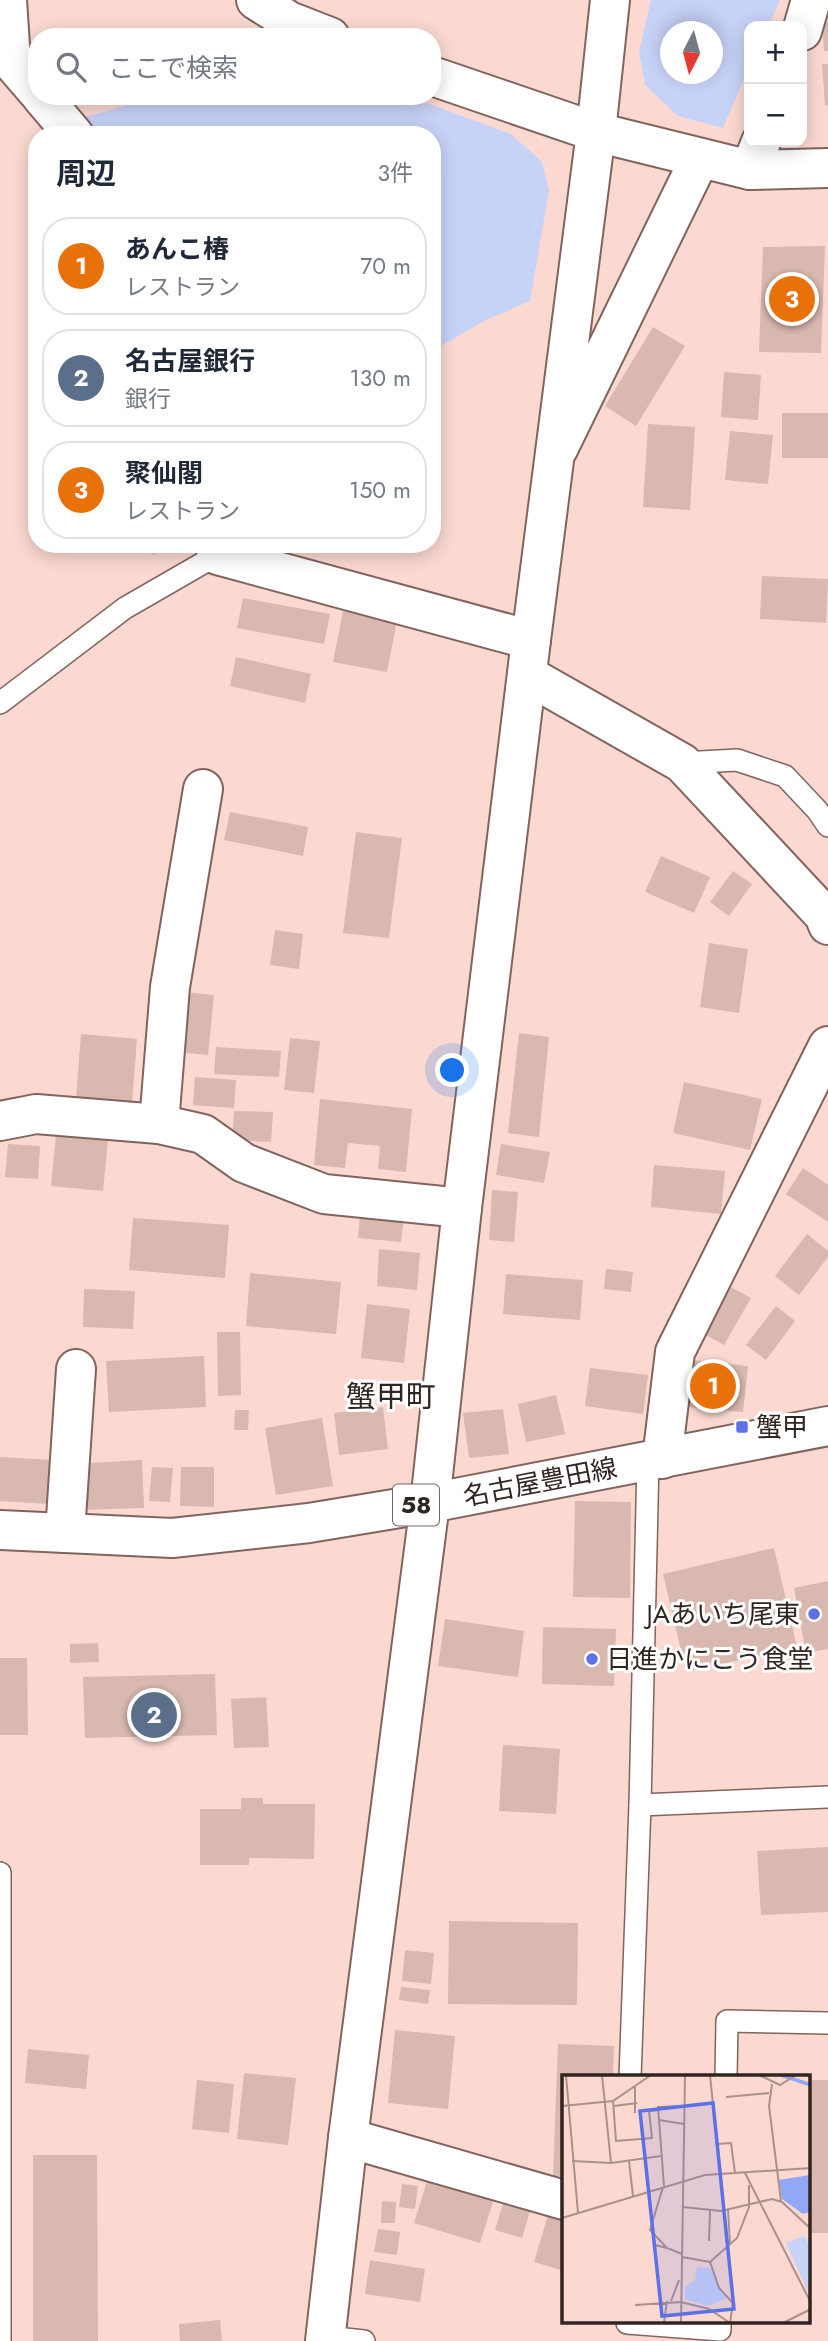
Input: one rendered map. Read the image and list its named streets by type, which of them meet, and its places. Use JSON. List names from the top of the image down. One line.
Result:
{"streets":{"street":["名古屋豊田線","58"]},"districts":["蟹甲町"],"places":{"transit":["蟹甲"],"other":["JAあいち尾東","日進かにこう食堂"]},"north":"bottom","page":{"map_buttons":["+","−"],"search":"ここで検索","heading":["周辺","3件"],"list":[{"mark":"1","name":"あんこ椿","note":"レストラン","value":"70 m"},{"mark":"2","name":"名古屋銀行","note":"銀行","value":"130 m"},{"mark":"3","name":"聚仙閣","note":"レストラン","value":"150 m"}],"pins":["3","1","2"]}}
